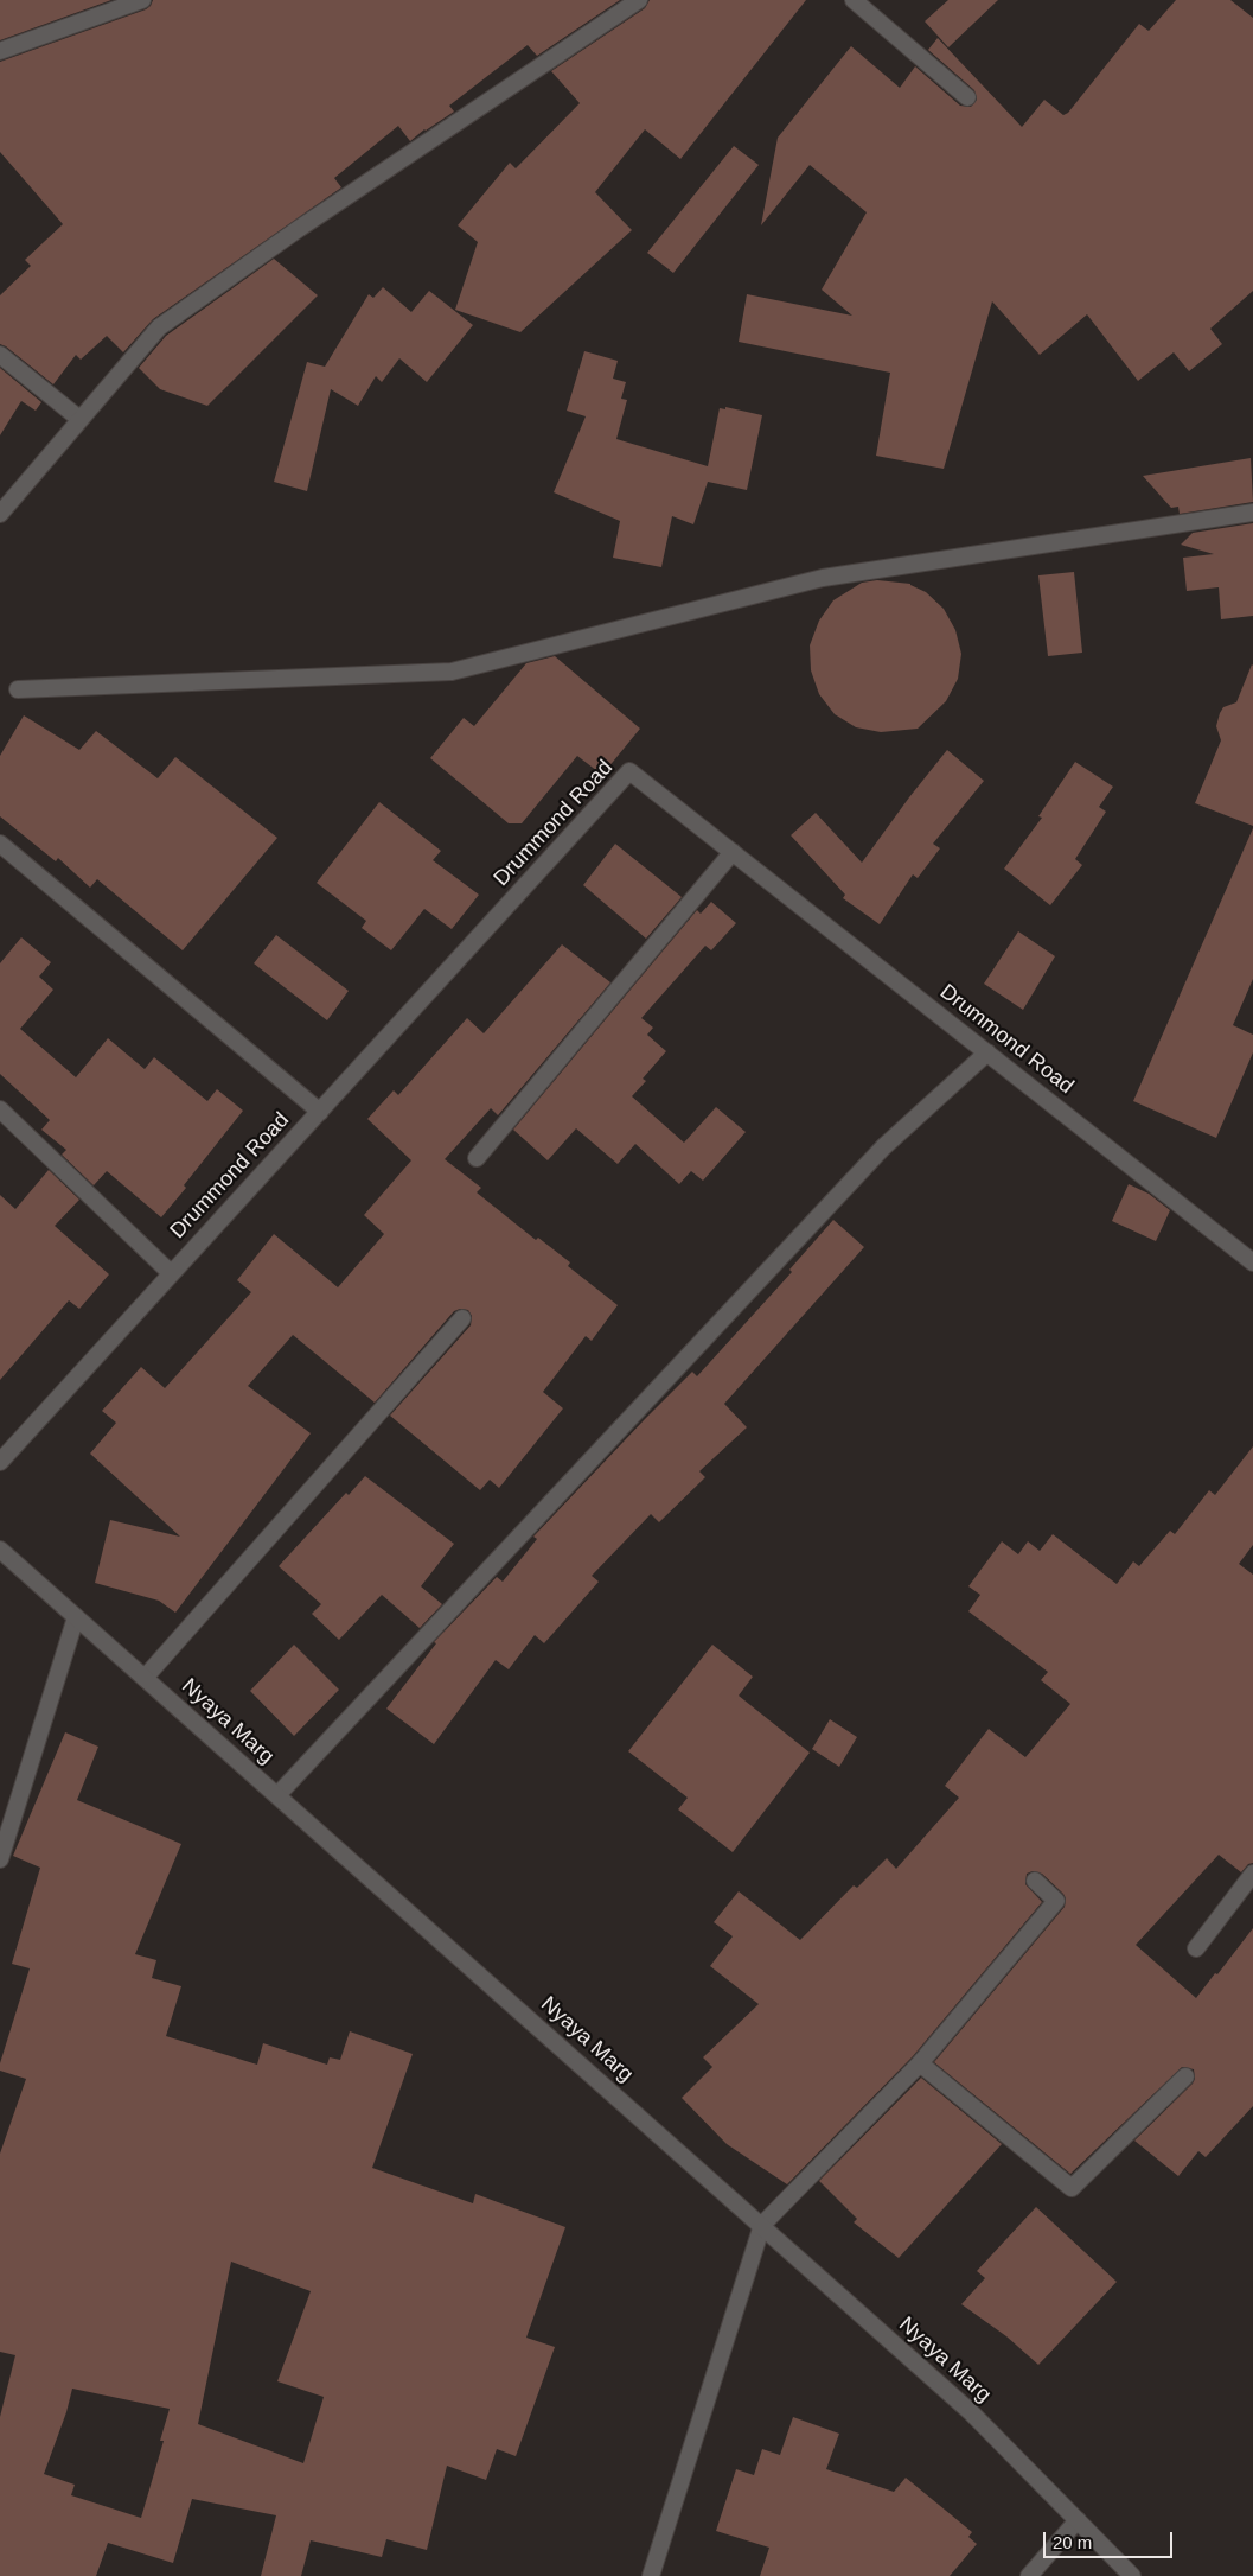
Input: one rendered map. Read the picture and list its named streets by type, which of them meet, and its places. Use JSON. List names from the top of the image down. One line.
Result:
{"streets":{"street":["Drummond Road","Nyaya Marg"]},"scale_bar":"20 m"}
